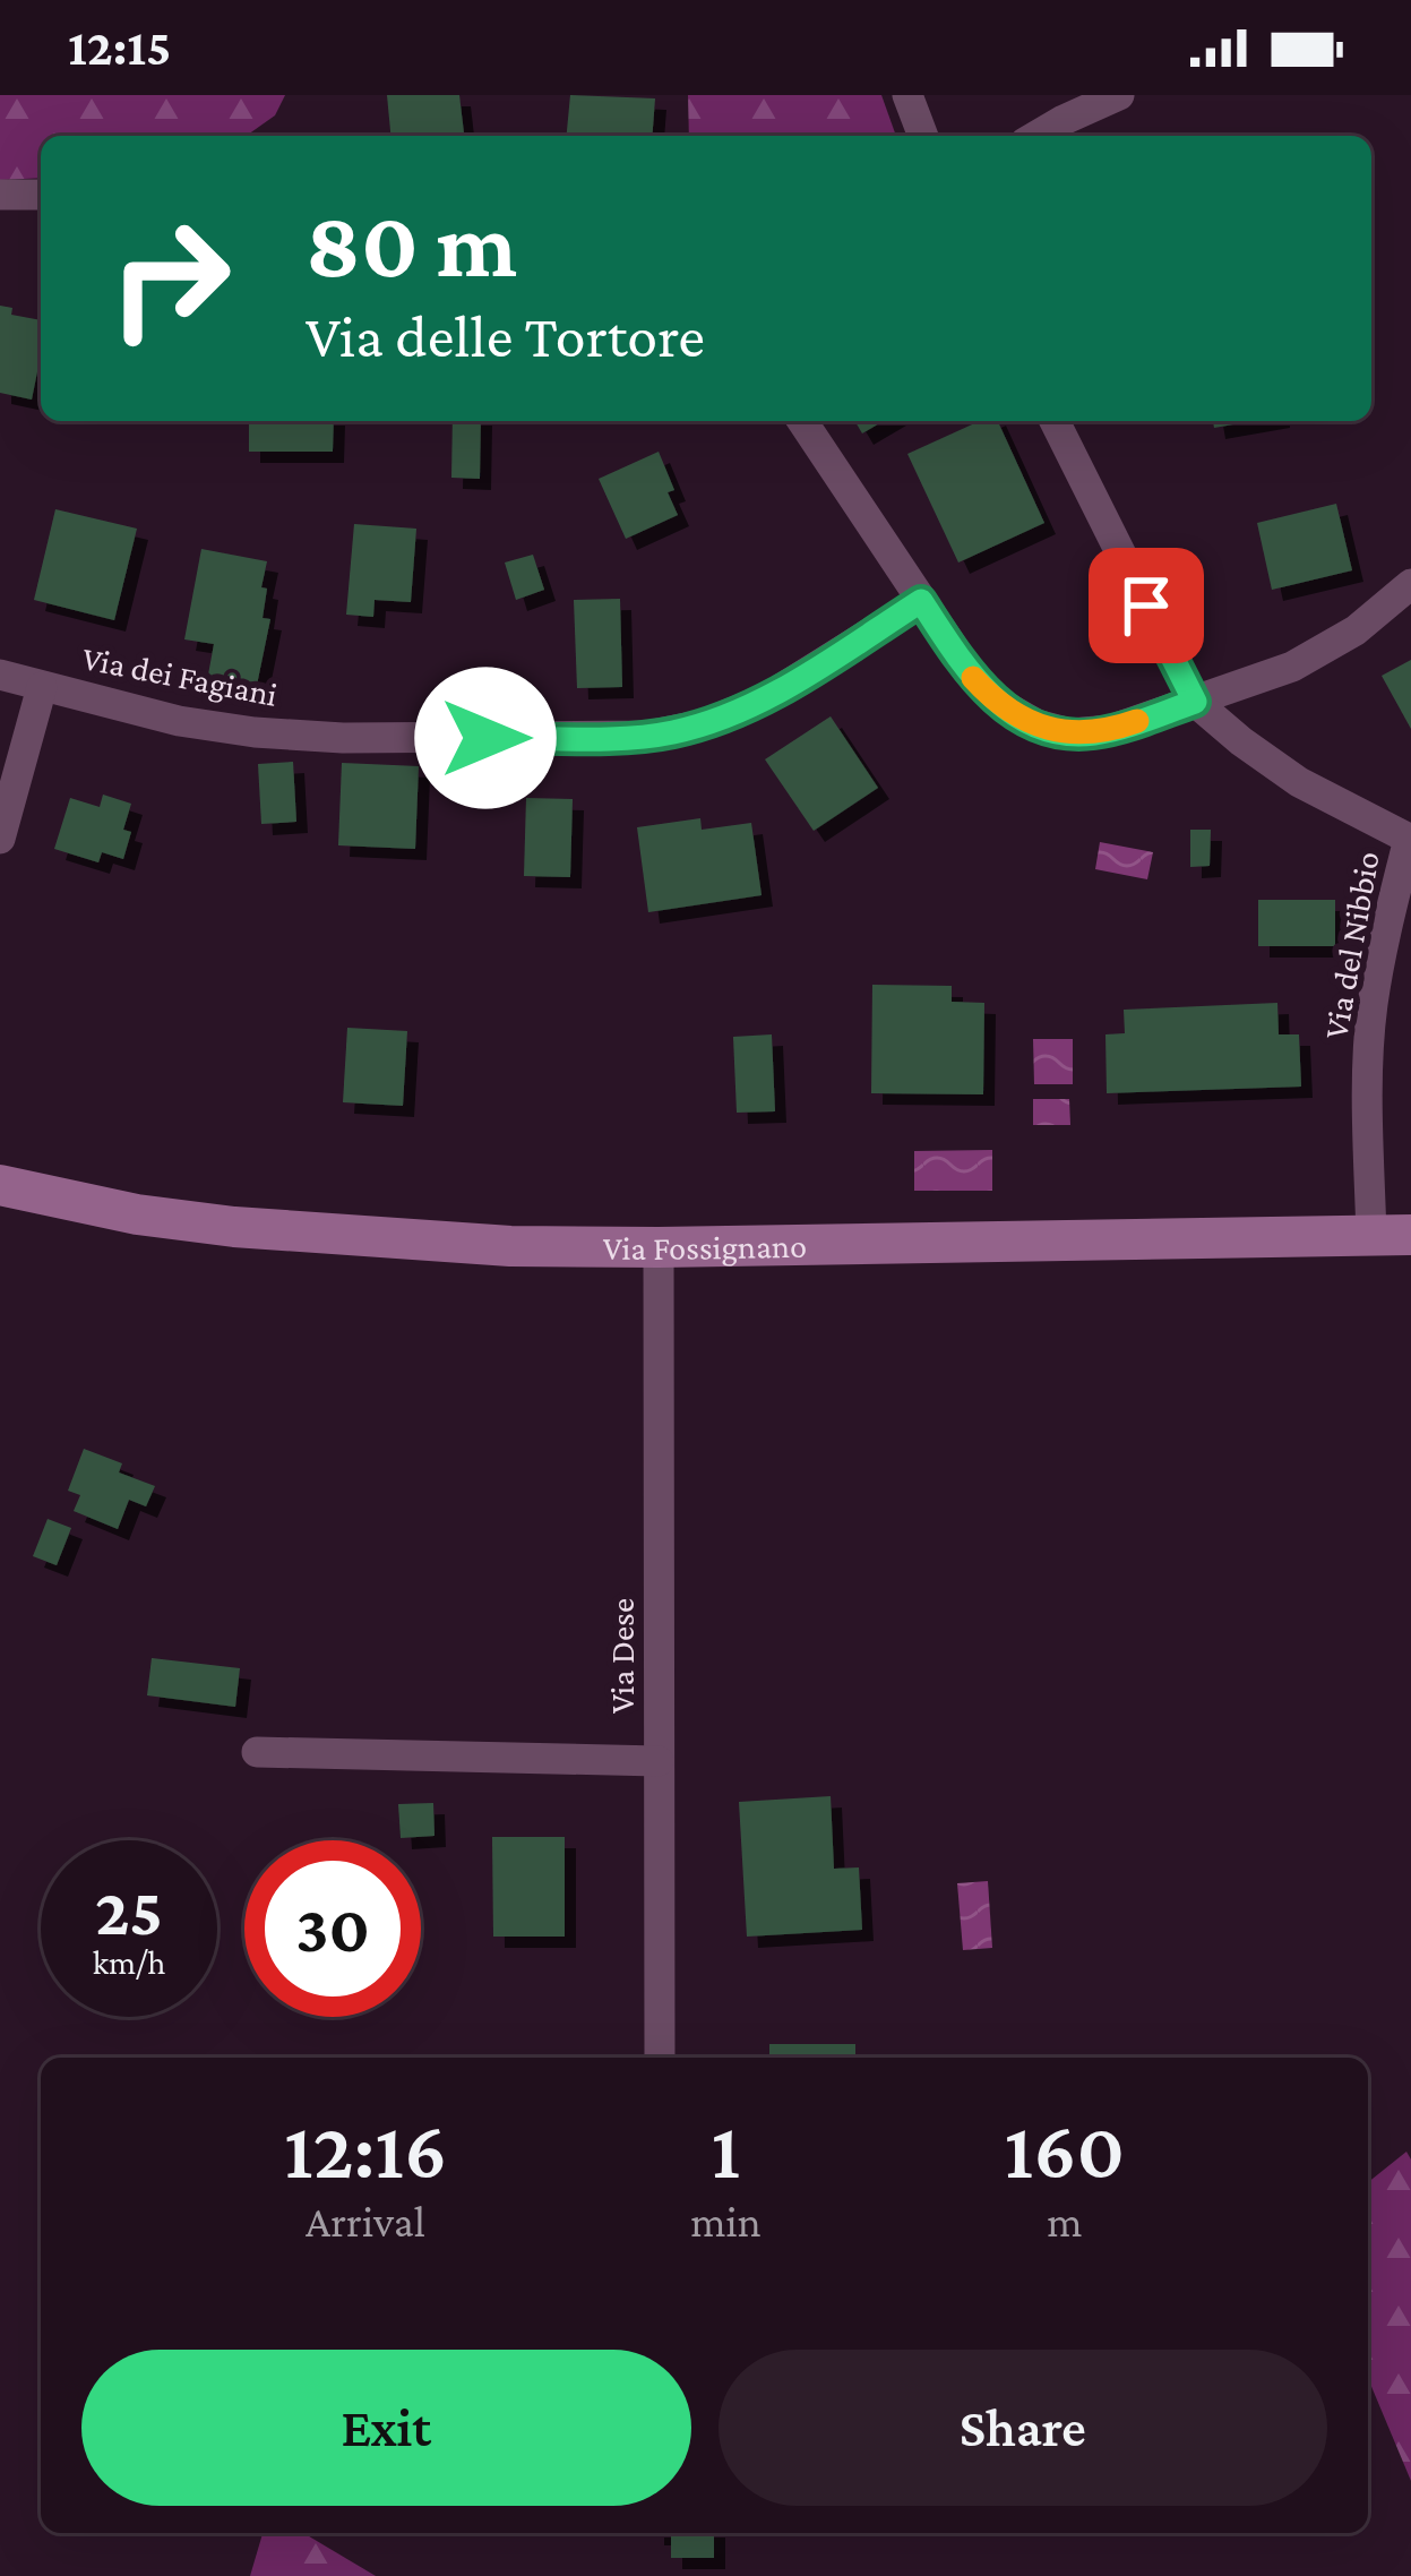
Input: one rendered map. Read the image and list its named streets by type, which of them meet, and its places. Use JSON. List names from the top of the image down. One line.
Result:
{"streets":{"street":["Via dei Fagiani","Via del Nibbio","Via Fossignano","Via Dese"]},"crossings":[["Via del Nibbio","Via Fossignano"],["Via Fossignano","Via Dese"]],"page":{"status":"12:15","turn":["80 m","Via delle Tortore"],"speed":"25 km/h","limit":"30","eta":["12:16","Arrival","1","min","160","m"],"buttons":["Exit","Share"]}}
